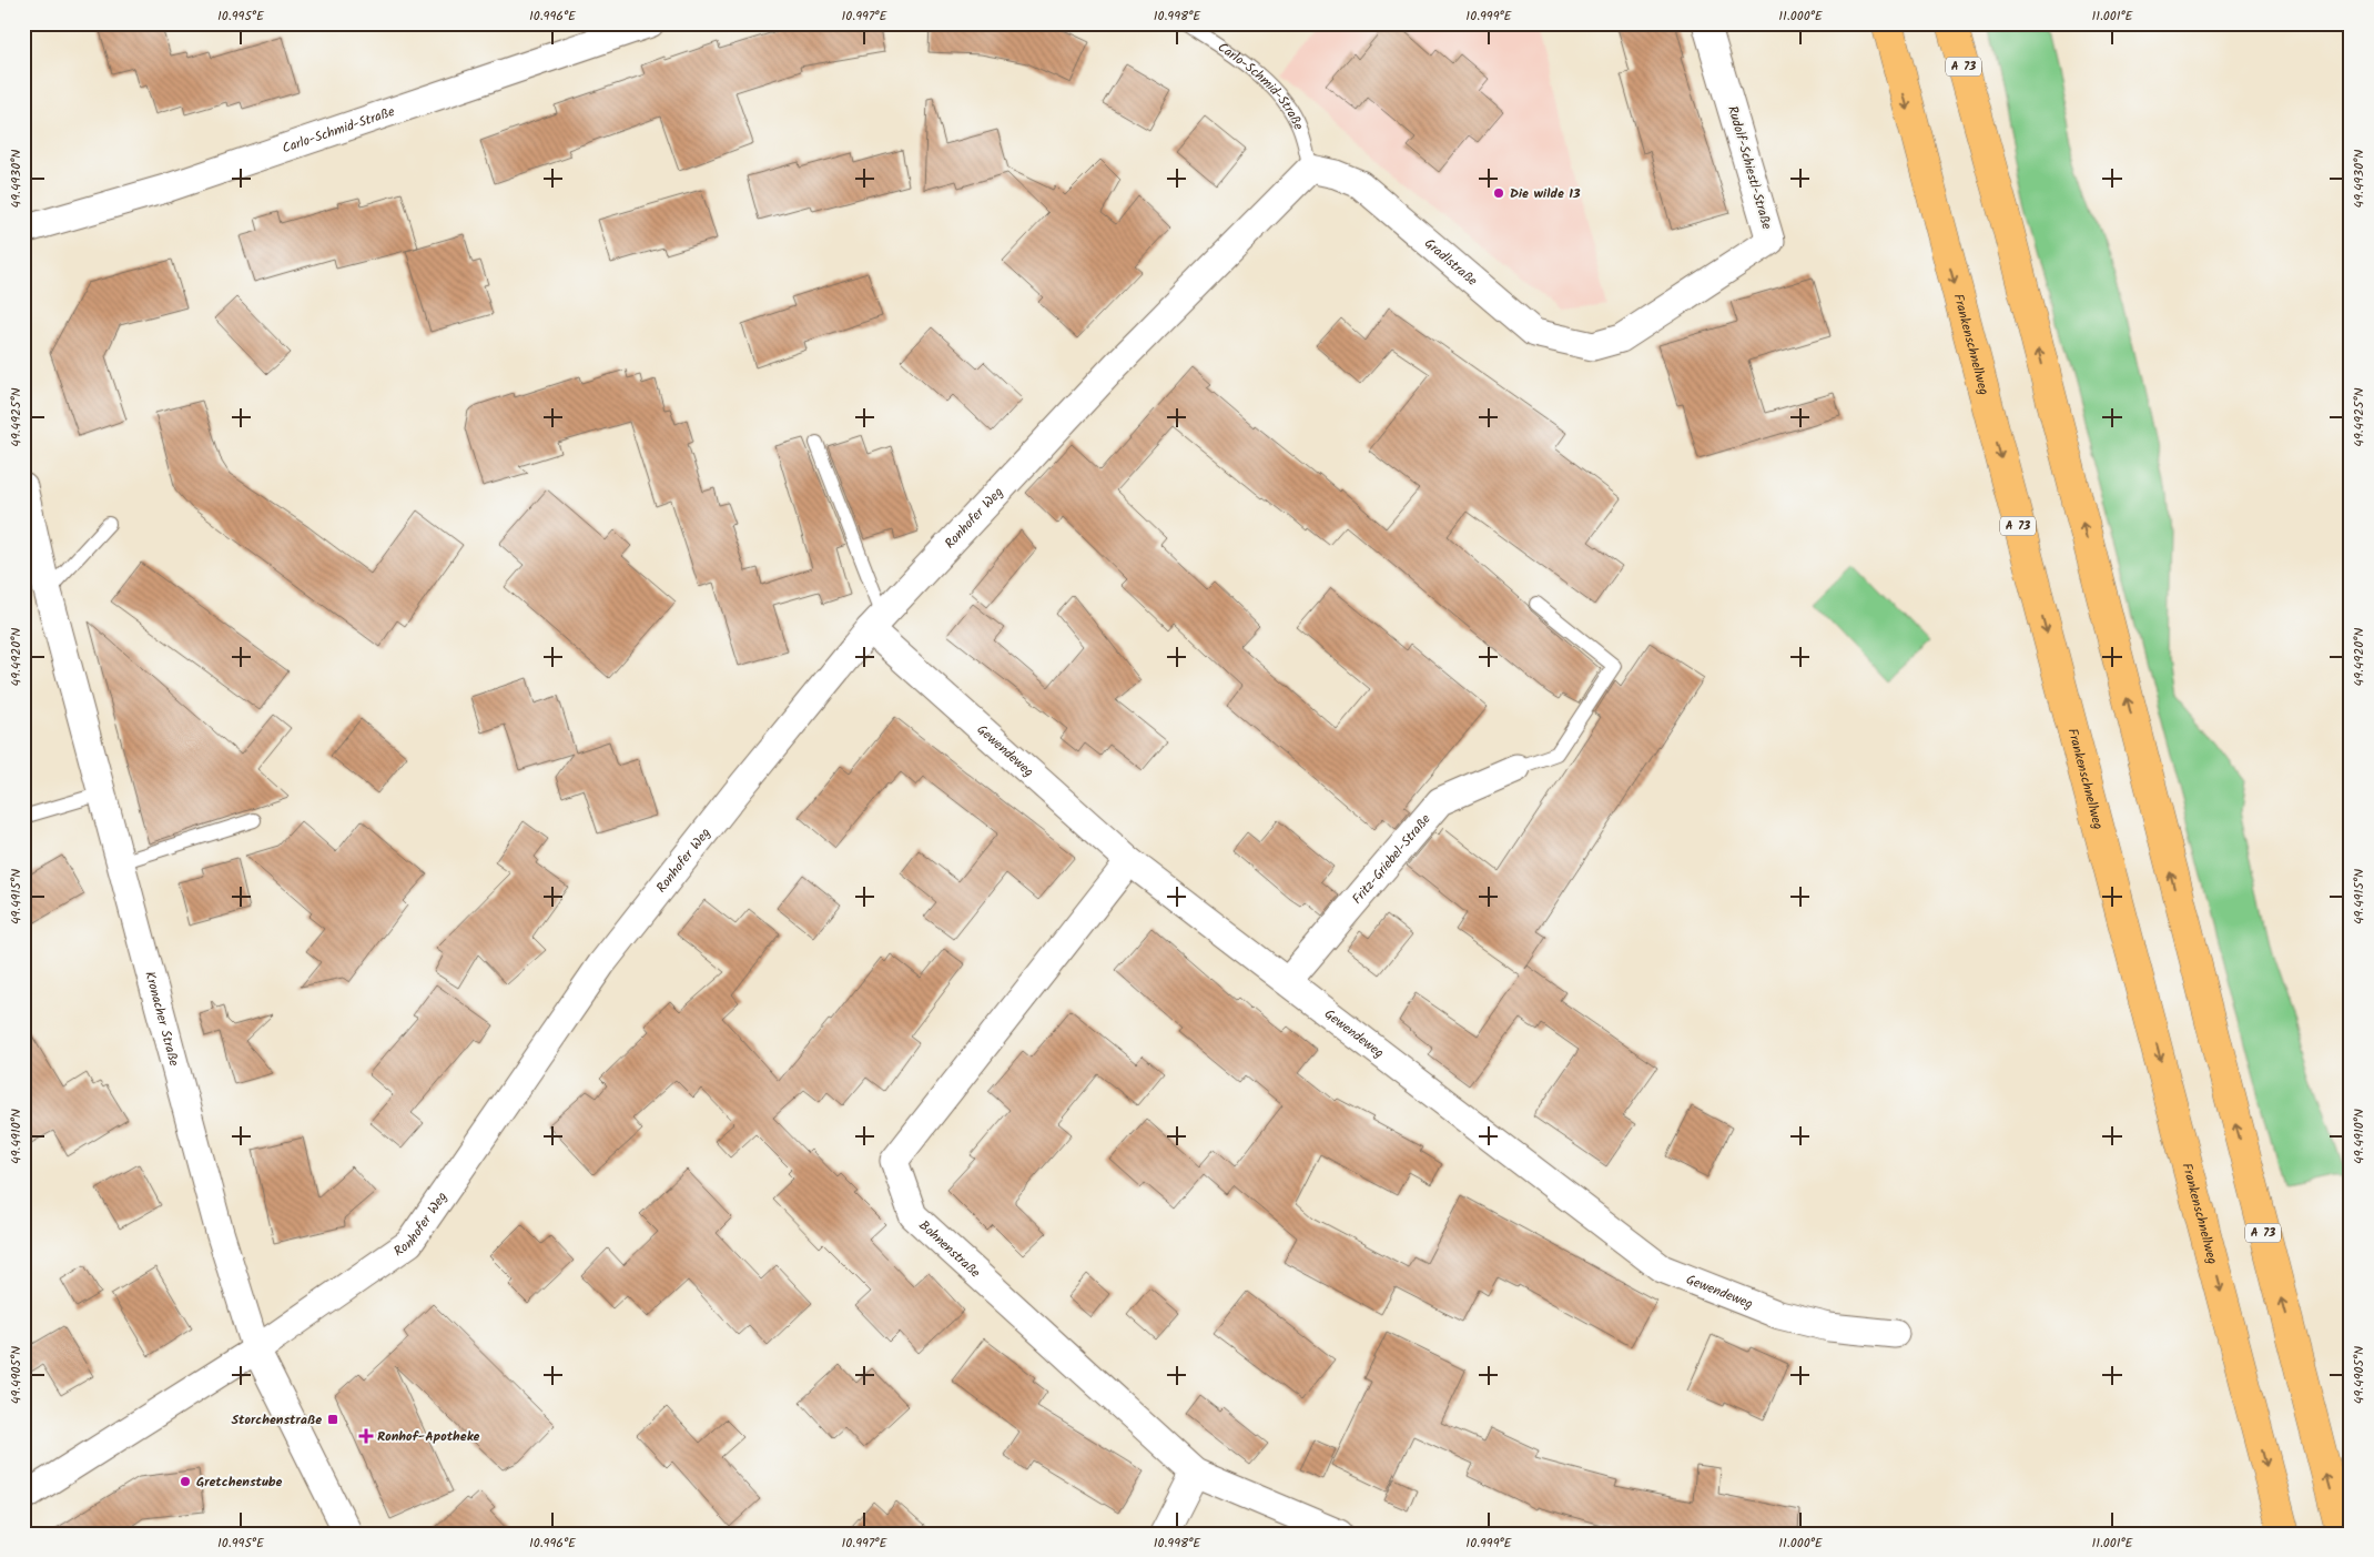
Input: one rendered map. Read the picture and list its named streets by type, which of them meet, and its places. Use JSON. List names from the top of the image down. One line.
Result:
{"streets":{"highway":["A 73","Frankenschnellweg"],"street":["Carlo-Schmid-Straße","Rudolf-Schiestl-Straße","Gradlstraße","Ronhofer Weg","Gewendeweg","Fritz-Griebel-Straße","Kronacher Straße","Bohnenstraße"]},"crossings":[["Carlo-Schmid-Straße","Gradlstraße"],["Carlo-Schmid-Straße","Ronhofer Weg"],["Rudolf-Schiestl-Straße","Gradlstraße"],["Gradlstraße","Ronhofer Weg"],["Ronhofer Weg","Gewendeweg"],["Ronhofer Weg","Kronacher Straße"],["Gewendeweg","Fritz-Griebel-Straße"],["Gewendeweg","Bohnenstraße"]],"places":{"other":["Die wilde 13","Gretchenstube"],"transit":["Storchenstraße"],"health":["Ronhof-Apotheke"]},"coordinates":["10.995°E","10.996°E","10.997°E","10.998°E","10.999°E","11.000°E","11.001°E","49.4930°N","49.4925°N","49.4920°N","49.4915°N","49.4910°N","49.4905°N"]}
